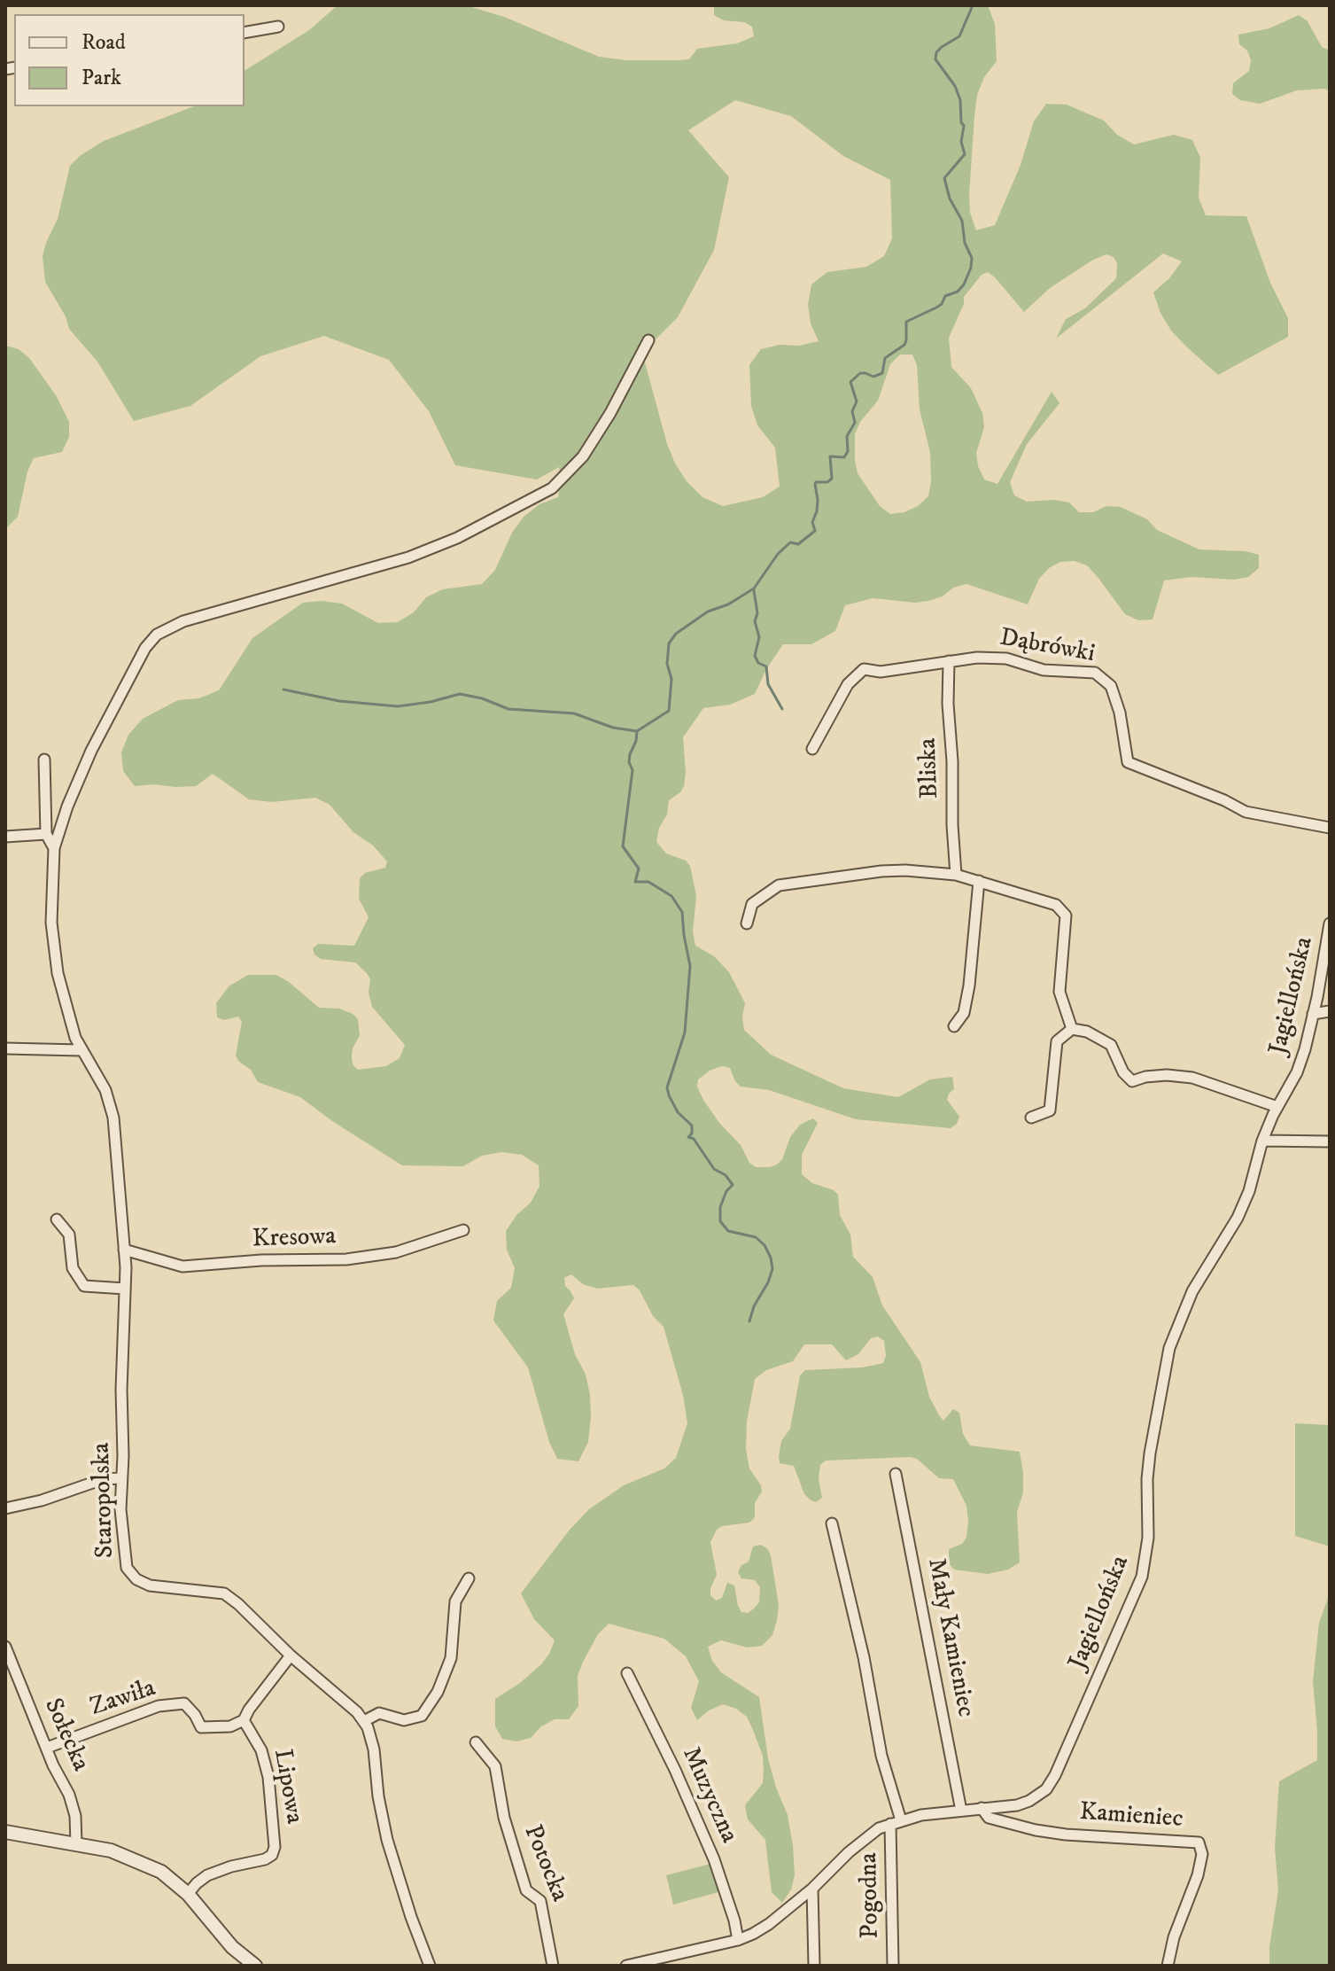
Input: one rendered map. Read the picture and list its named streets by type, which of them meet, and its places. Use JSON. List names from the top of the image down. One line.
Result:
{"streets":{"street":["Dąbrówki","Bliska","Jagiellońska","Kresowa","Staropolska","Mały Kamieniec","Zawiła","Sołecka","Lipowa","Muzyczna","Kamieniec","Potocka","Pogodna"]},"crossings":[["Dąbrówki","Bliska"],["Jagiellońska","Mały Kamieniec"],["Jagiellońska","Muzyczna"],["Jagiellońska","Kamieniec"],["Jagiellońska","Pogodna"],["Kresowa","Staropolska"],["Zawiła","Sołecka"],["Zawiła","Lipowa"]],"legend":["Road","Park"]}
